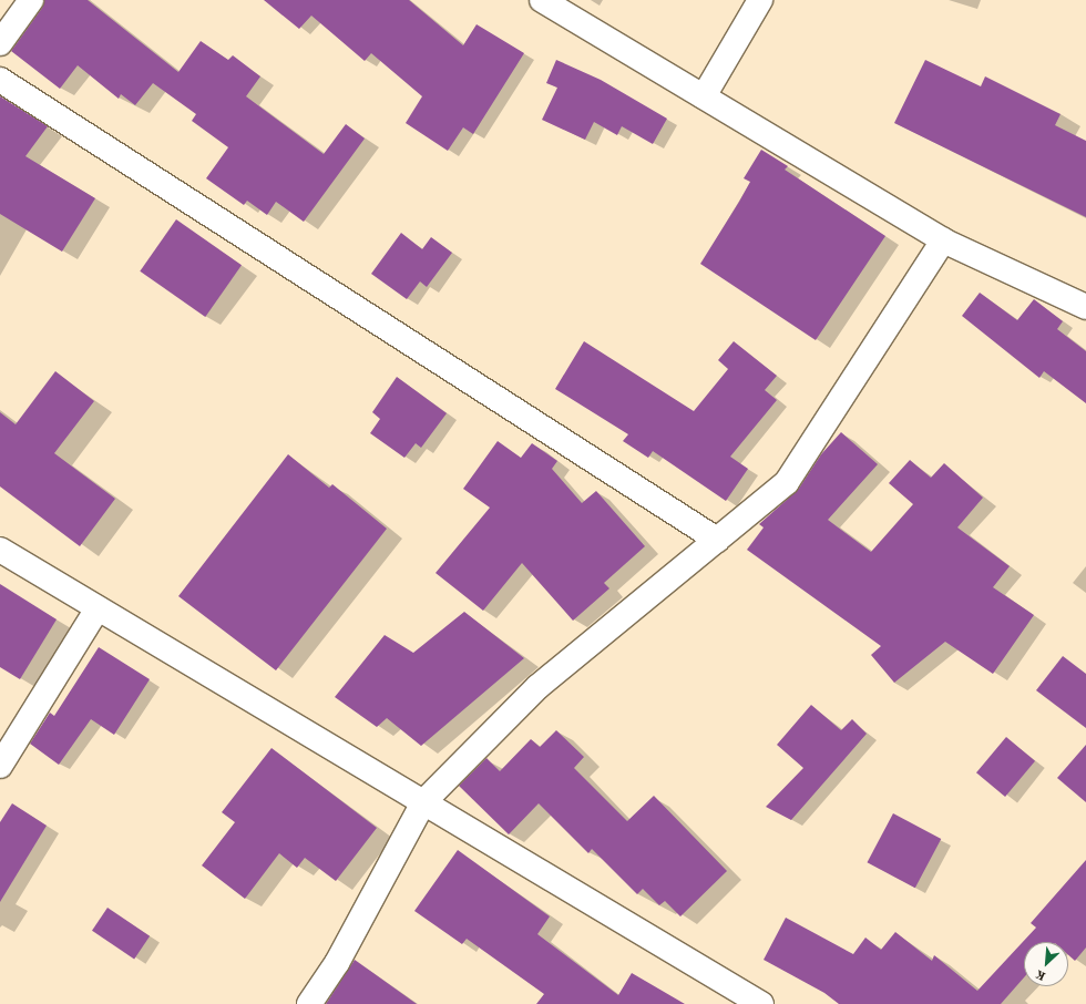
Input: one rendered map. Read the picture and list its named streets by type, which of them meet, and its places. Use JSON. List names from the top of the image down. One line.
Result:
{"north":"bottom left"}
